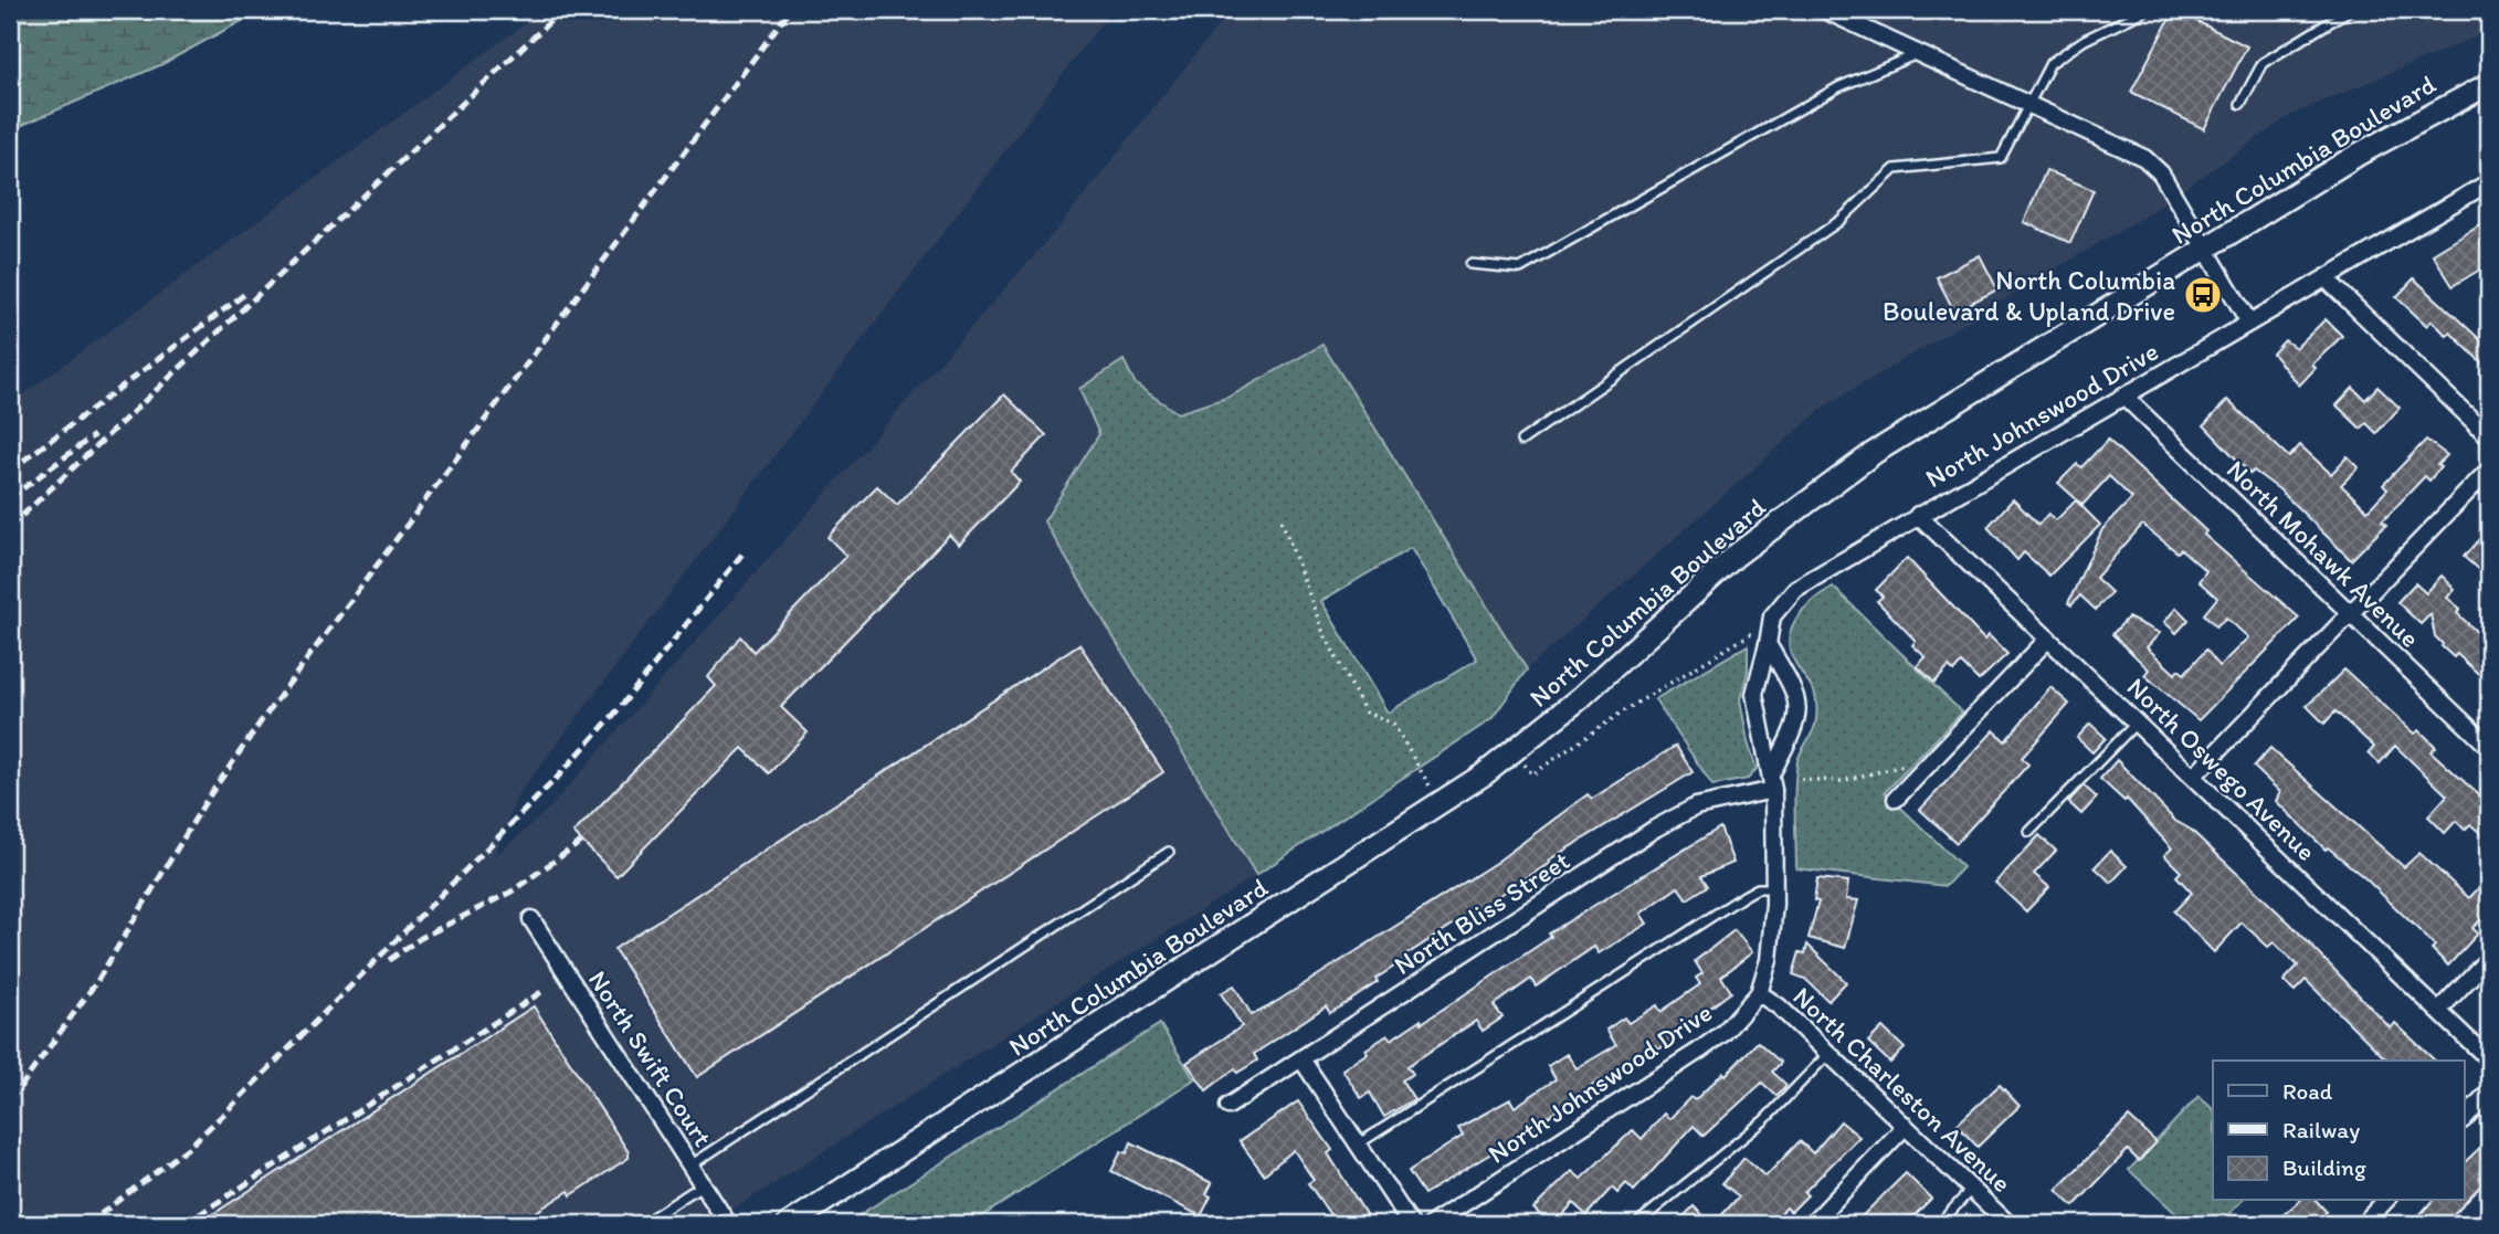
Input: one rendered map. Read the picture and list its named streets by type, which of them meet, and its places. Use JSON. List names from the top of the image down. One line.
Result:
{"streets":{"main road":["North Columbia Boulevard"],"street":["North Johnswood Drive","North Mohawk Avenue","North Oswego Avenue","North Bliss Street","North Swift Court","North Charleston Avenue"]},"crossings":[["North Johnswood Drive","North Mohawk Avenue"],["North Johnswood Drive","North Oswego Avenue"],["North Johnswood Drive","North Bliss Street"],["North Johnswood Drive","North Charleston Avenue"]],"places":{"bus stop":["North Columbia Boulevard & Upland Drive"]},"legend":["Road","Railway","Building"]}
